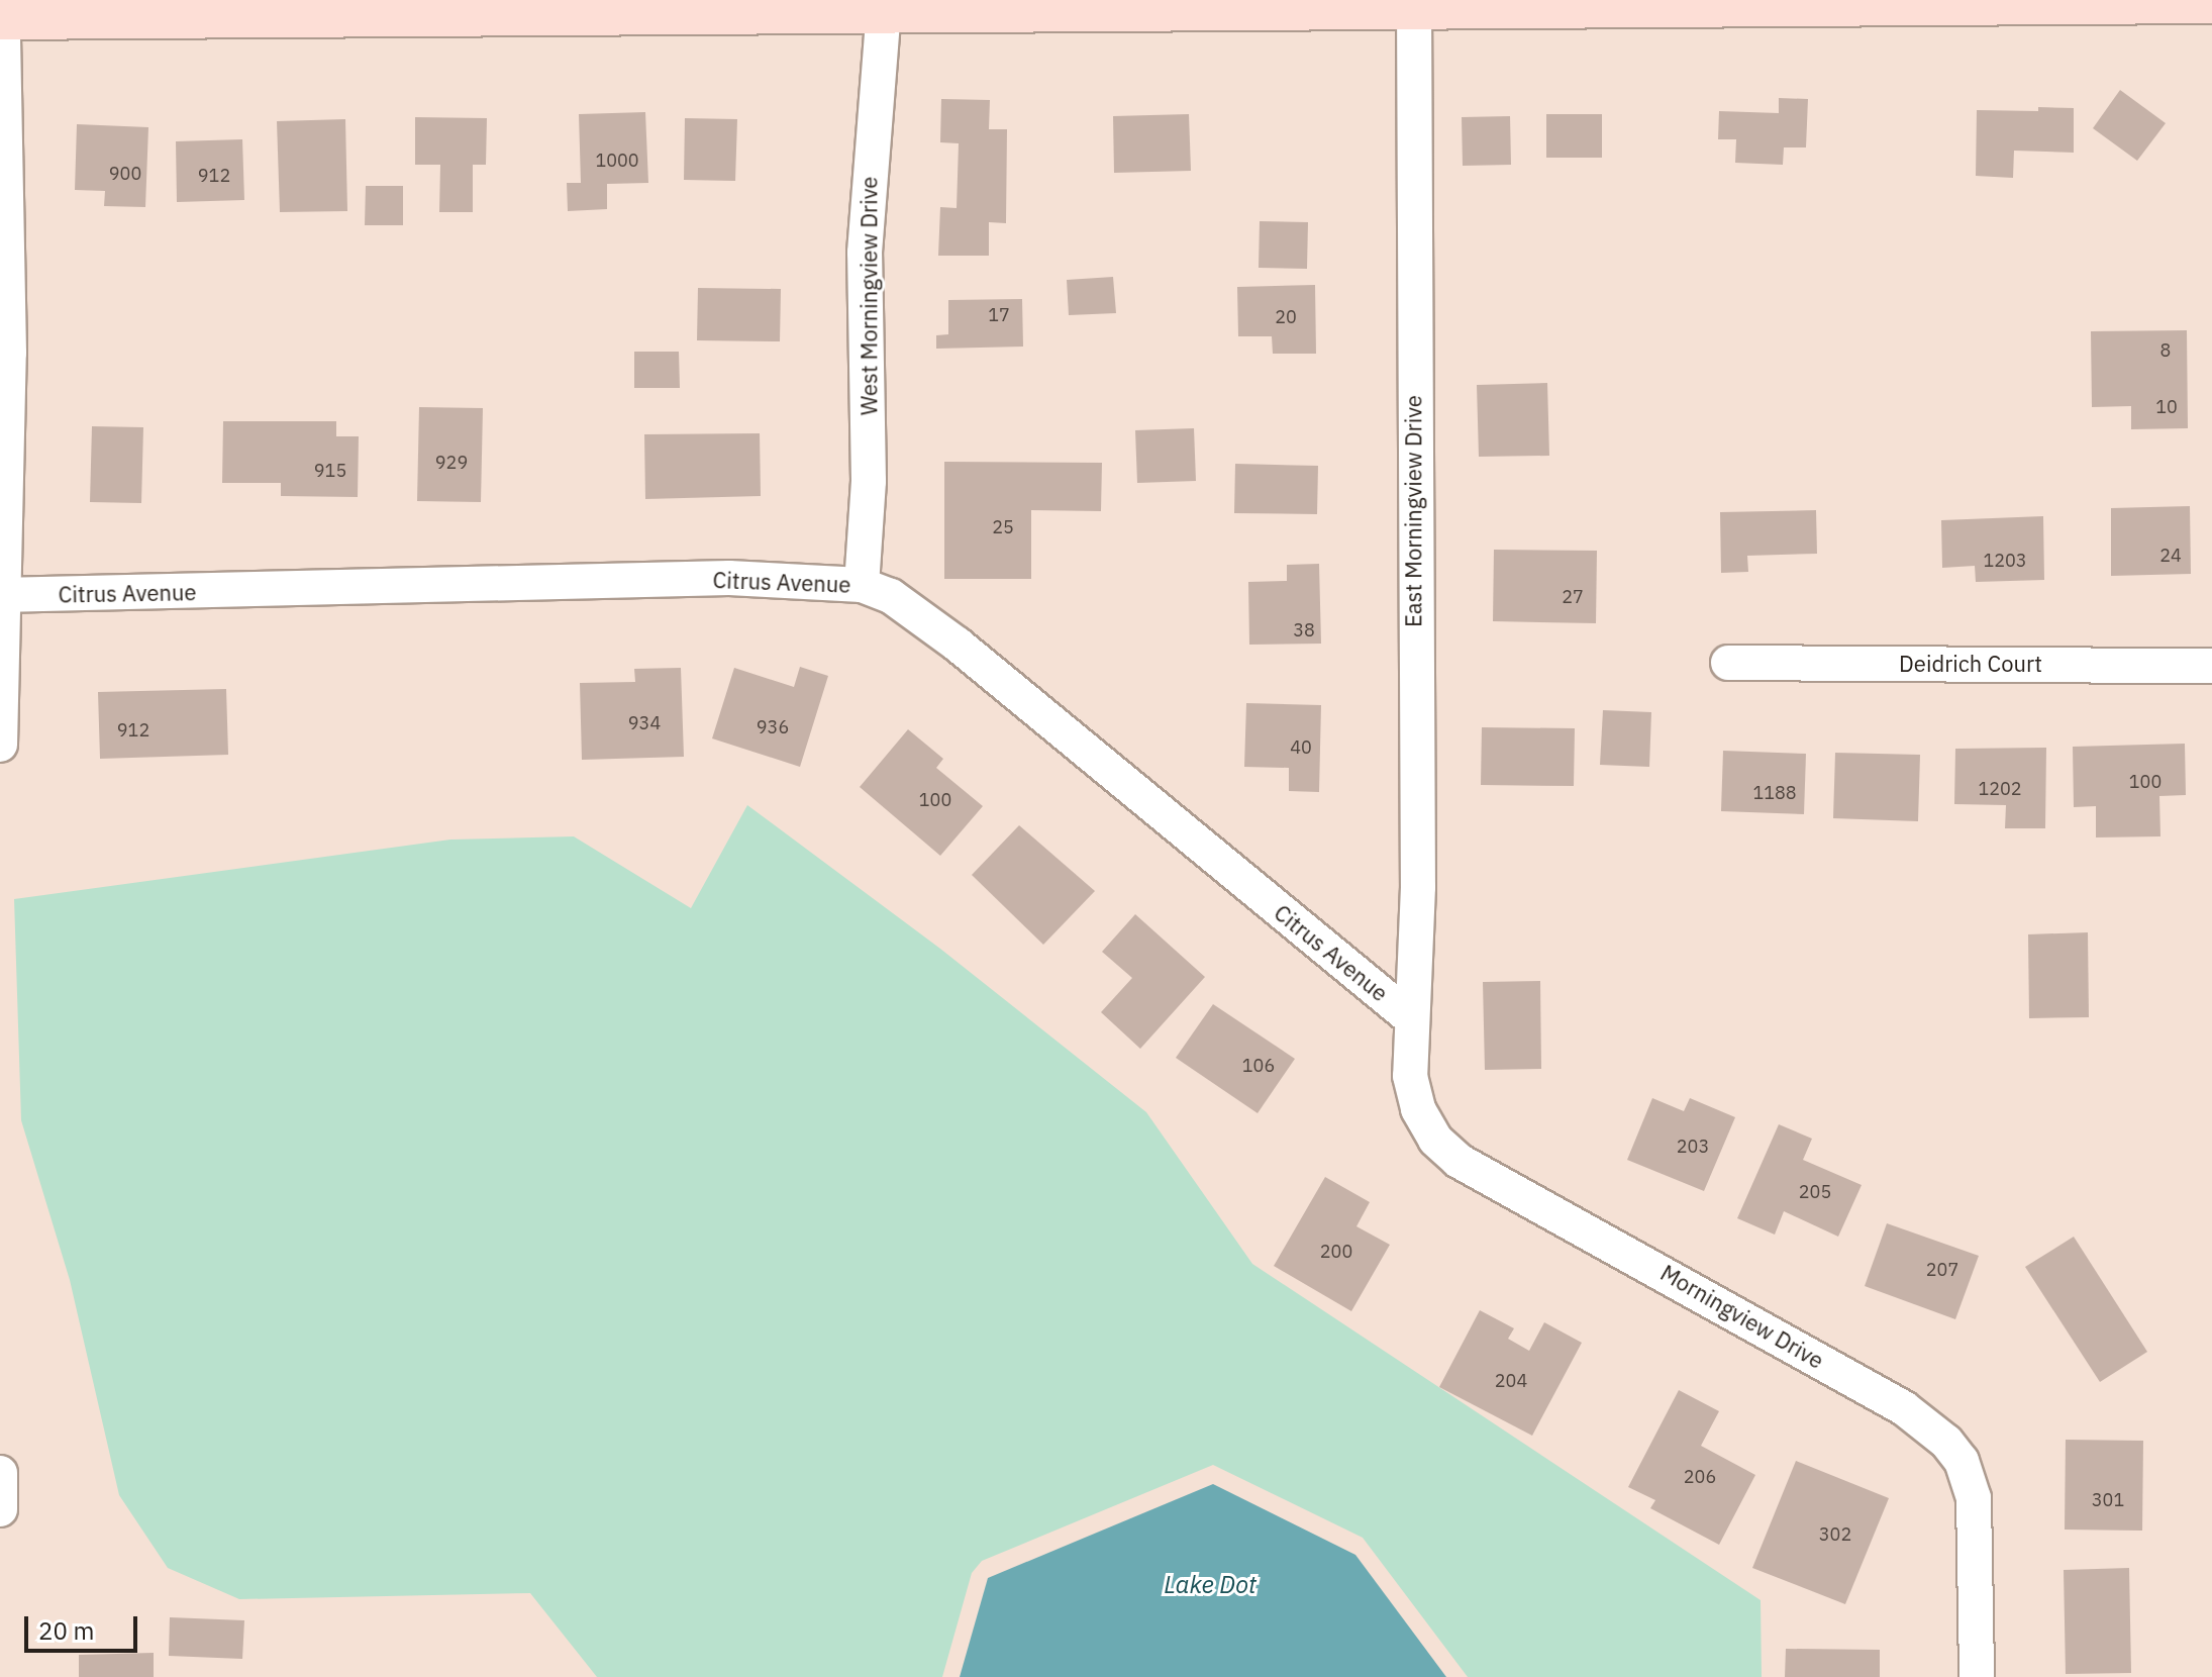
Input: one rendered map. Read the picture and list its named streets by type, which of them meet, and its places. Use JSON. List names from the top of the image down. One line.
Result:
{"streets":{"street":["West Morningview Drive","East Morningview Drive","Citrus Avenue","Deidrich Court","Morningview Drive"]},"crossings":[["West Morningview Drive","Citrus Avenue"],["East Morningview Drive","Citrus Avenue"],["East Morningview Drive","Morningview Drive"],["Citrus Avenue","Morningview Drive"]],"water":["Lake Dot"],"house_numbers":["1000","900","912","17","20","8","10","929","915","25","24","1203","27","38","934","936","912","40","100","1202","1188","100","106","203","205","200","207","204","206","301","302"],"scale_bar":"20 m"}
